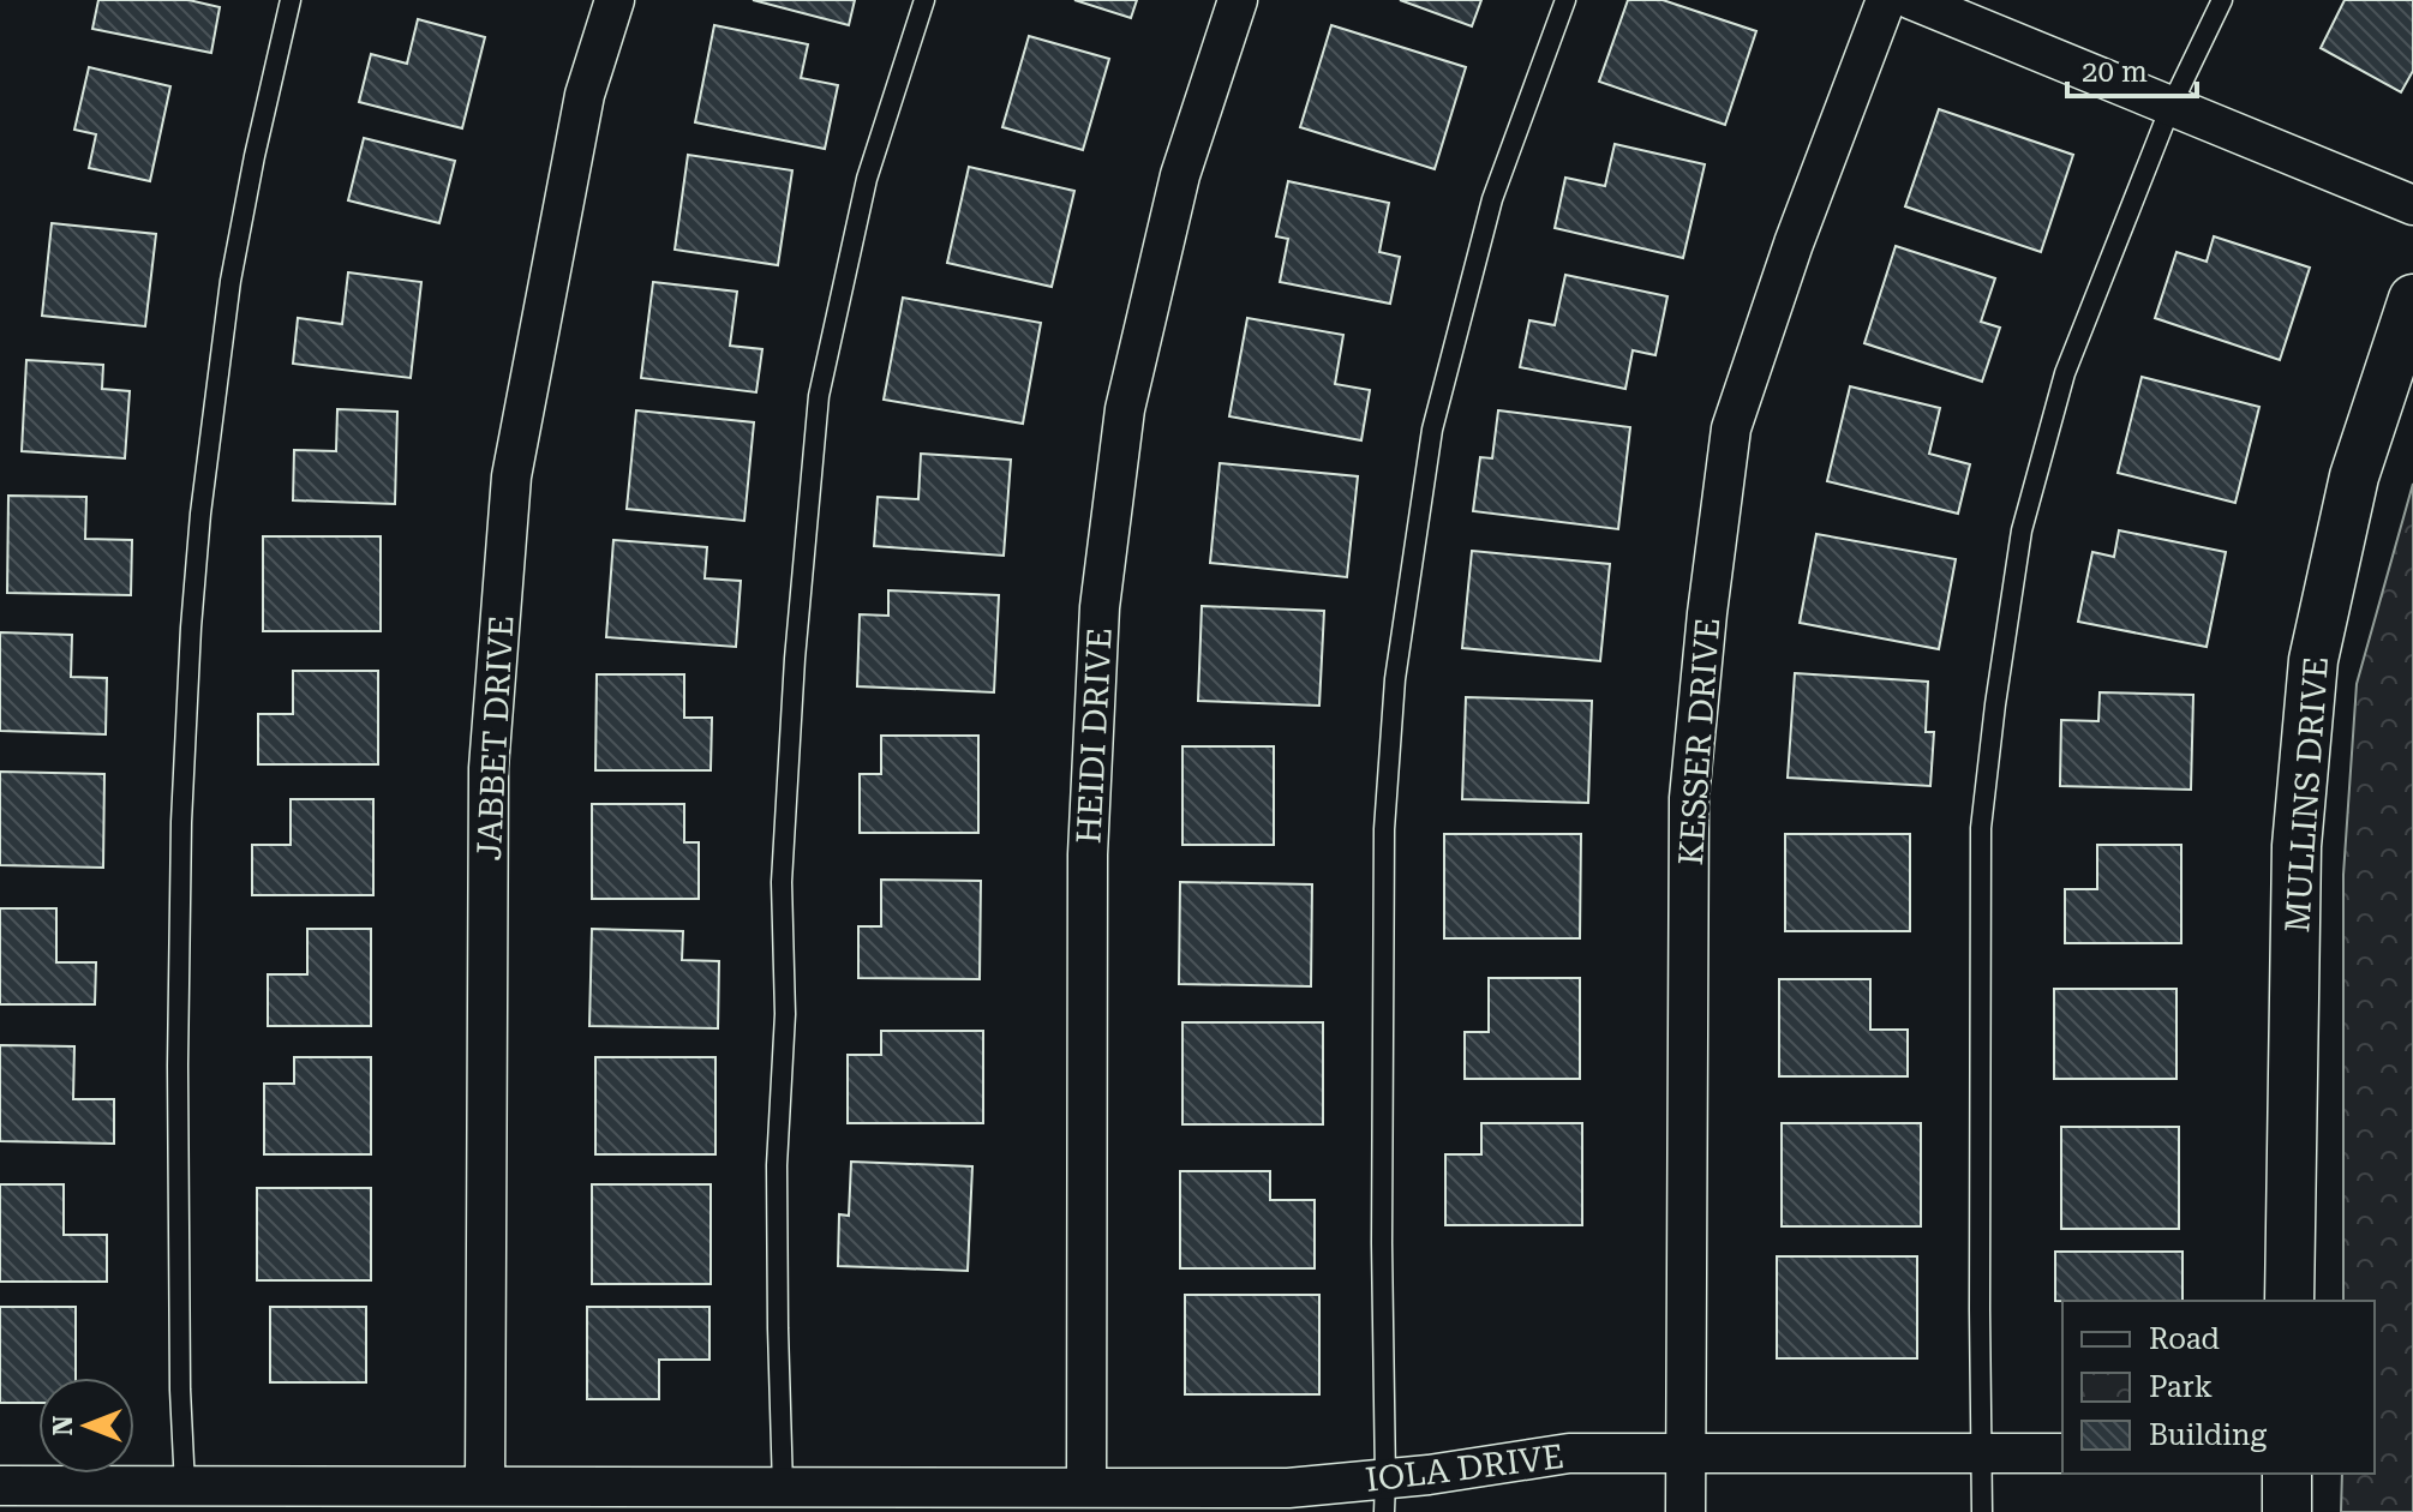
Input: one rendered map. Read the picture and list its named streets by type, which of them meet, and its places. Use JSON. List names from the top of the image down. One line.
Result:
{"streets":{"street":["HEIDI DRIVE","JABBET DRIVE","KESSER DRIVE","MULLINS DRIVE","IOLA DRIVE"]},"crossings":[["HEIDI DRIVE","IOLA DRIVE"],["JABBET DRIVE","IOLA DRIVE"],["KESSER DRIVE","IOLA DRIVE"]],"legend":["Road","Park","Building"],"scale_bar":"20 m","north":"left"}
